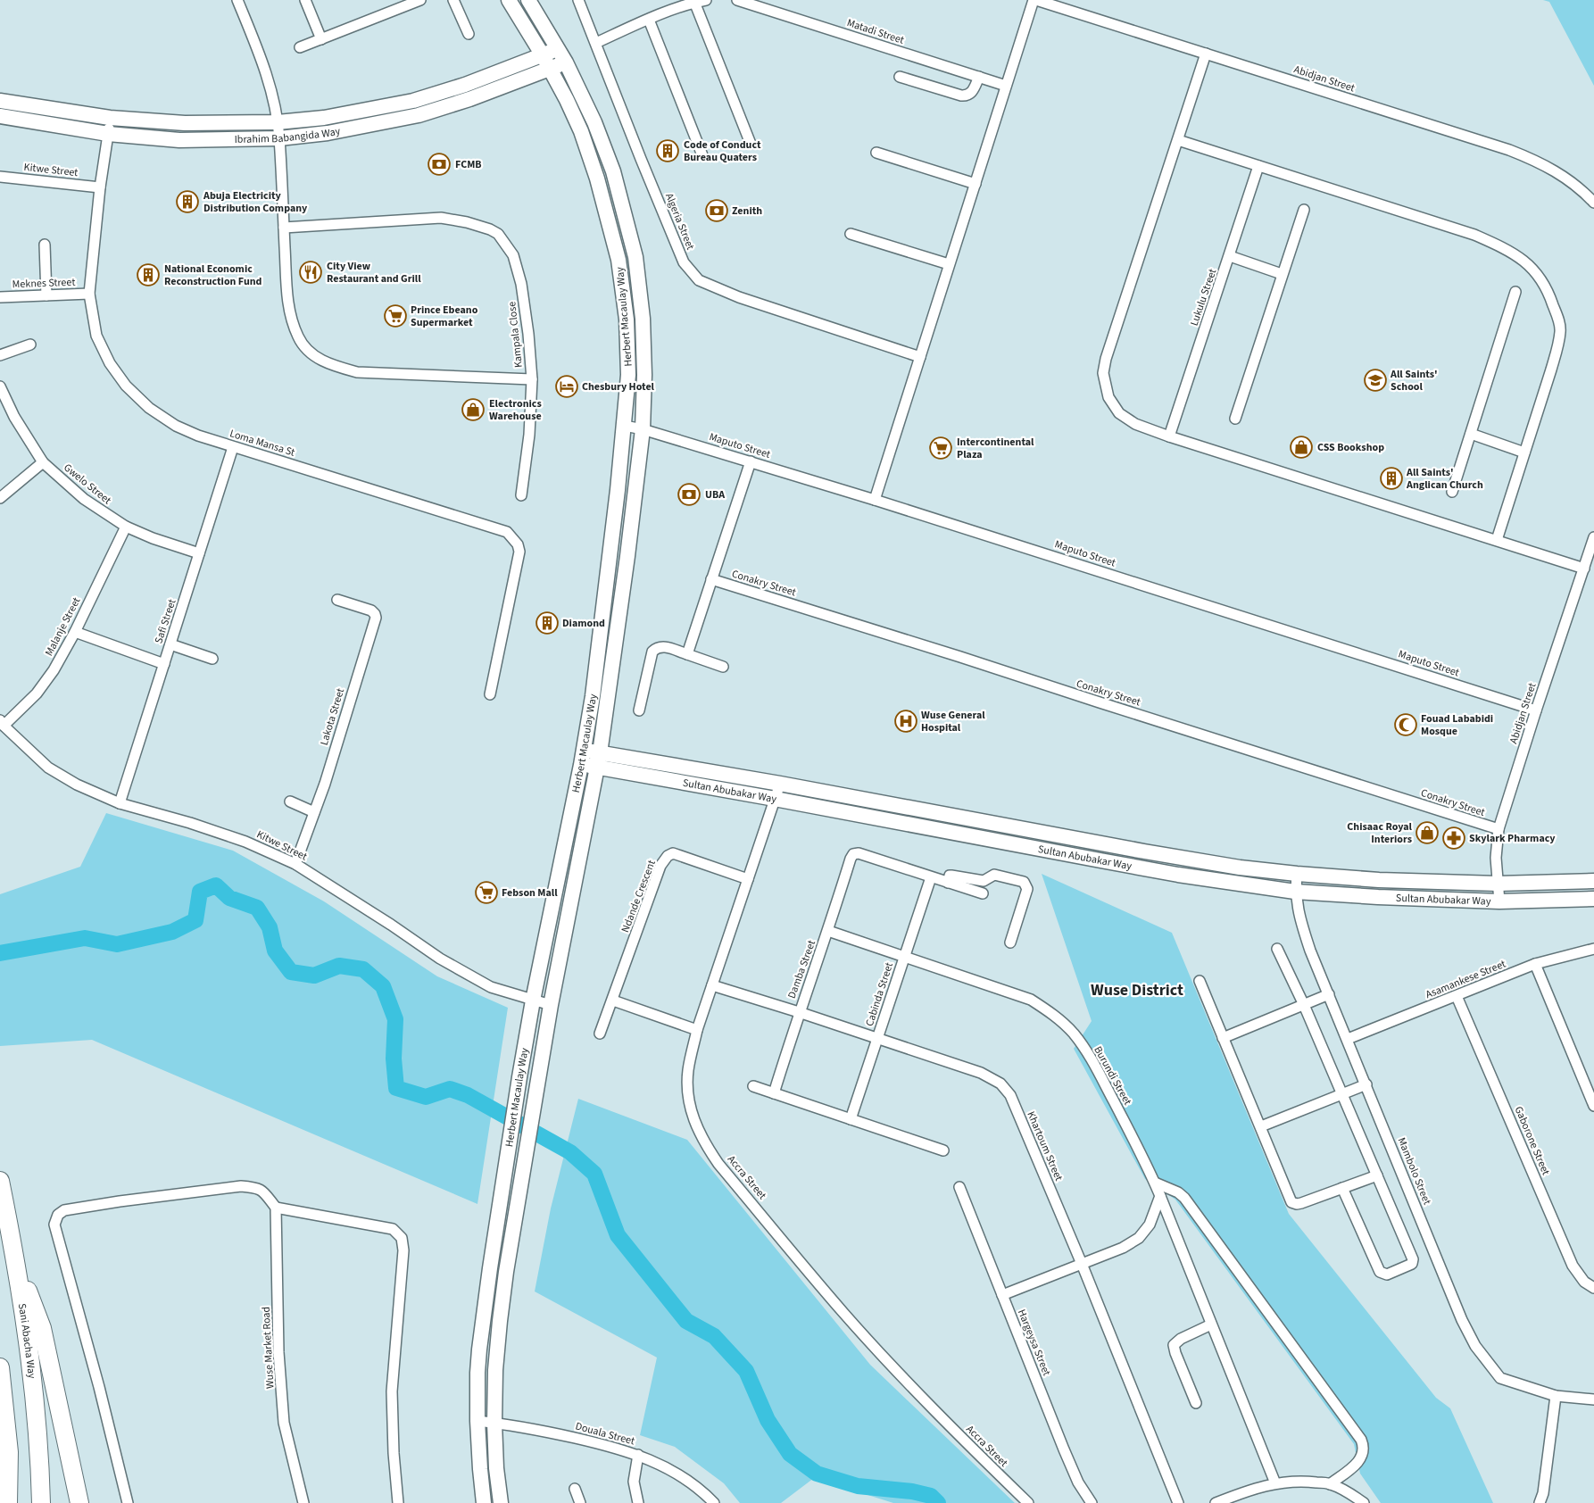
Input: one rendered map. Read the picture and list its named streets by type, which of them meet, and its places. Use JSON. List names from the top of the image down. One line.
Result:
{"streets":{"highway":["Sani Abacha Way"],"main road":["Ibrahim Babangida Way","Herbert Macaulay Way","Sultan Abubakar Way"],"street":["Matadi Street","Abidjan Street","Kitwe Street","Algeria Street","Meknes Street","Lukulu Street","Kampala Close","Loma Mansa St","Maputo Street","Gwelo Street","Conakry Street","Safi Street","Malanje Street","Lakota Street","Ndande Crescent","Damba Street","Asamankese Street","Cabinda Street","Burundi Street","Gaborone Street","Khartoum Street","Mambolo Street","Accra Street","Hargeysa Street","Wuse Market Road","Douala Street"]},"crossings":[["Abidjan Street","Maputo Street"],["Abidjan Street","Conakry Street"],["Abidjan Street","Sultan Abubakar Way"],["Ibrahim Babangida Way","Herbert Macaulay Way"],["Ibrahim Babangida Way","Loma Mansa St"],["Kitwe Street","Herbert Macaulay Way"],["Kitwe Street","Loma Mansa St"],["Kitwe Street","Safi Street"],["Kitwe Street","Malanje Street"],["Kitwe Street","Lakota Street"],["Meknes Street","Loma Mansa St"],["Herbert Macaulay Way","Maputo Street"],["Herbert Macaulay Way","Sultan Abubakar Way"],["Herbert Macaulay Way","Douala Street"],["Loma Mansa St","Safi Street"],["Gwelo Street","Safi Street"],["Gwelo Street","Malanje Street"],["Sultan Abubakar Way","Mambolo Street"],["Sultan Abubakar Way","Accra Street"],["Ndande Crescent","Accra Street"],["Damba Street","Cabinda Street"],["Damba Street","Burundi Street"],["Damba Street","Khartoum Street"],["Asamankese Street","Gaborone Street"],["Asamankese Street","Mambolo Street"],["Cabinda Street","Burundi Street"],["Cabinda Street","Khartoum Street"],["Khartoum Street","Accra Street"]],"districts":["Wuse District"],"places":{"building":["Code of Conduct Bureau Quaters","Abuja Electricity Distribution Company","National Economic Reconstruction Fund","All Saints' Anglican Church","Diamond"],"bank":["FCMB","Zenith","UBA"],"restaurant":["City View Restaurant and Grill"],"supermarket":["Prince Ebeano Supermarket","Intercontinental Plaza","Febson Mall"],"school or university":["All Saints' School"],"hotel":["Chesbury Hotel"],"shop":["Electronics Warehouse","CSS Bookshop","Chisaac Royal Interiors"],"hospital":["Wuse General Hospital"],"mosque":["Fouad Lababidi Mosque"],"pharmacy":["Skylark Pharmacy"]}}
